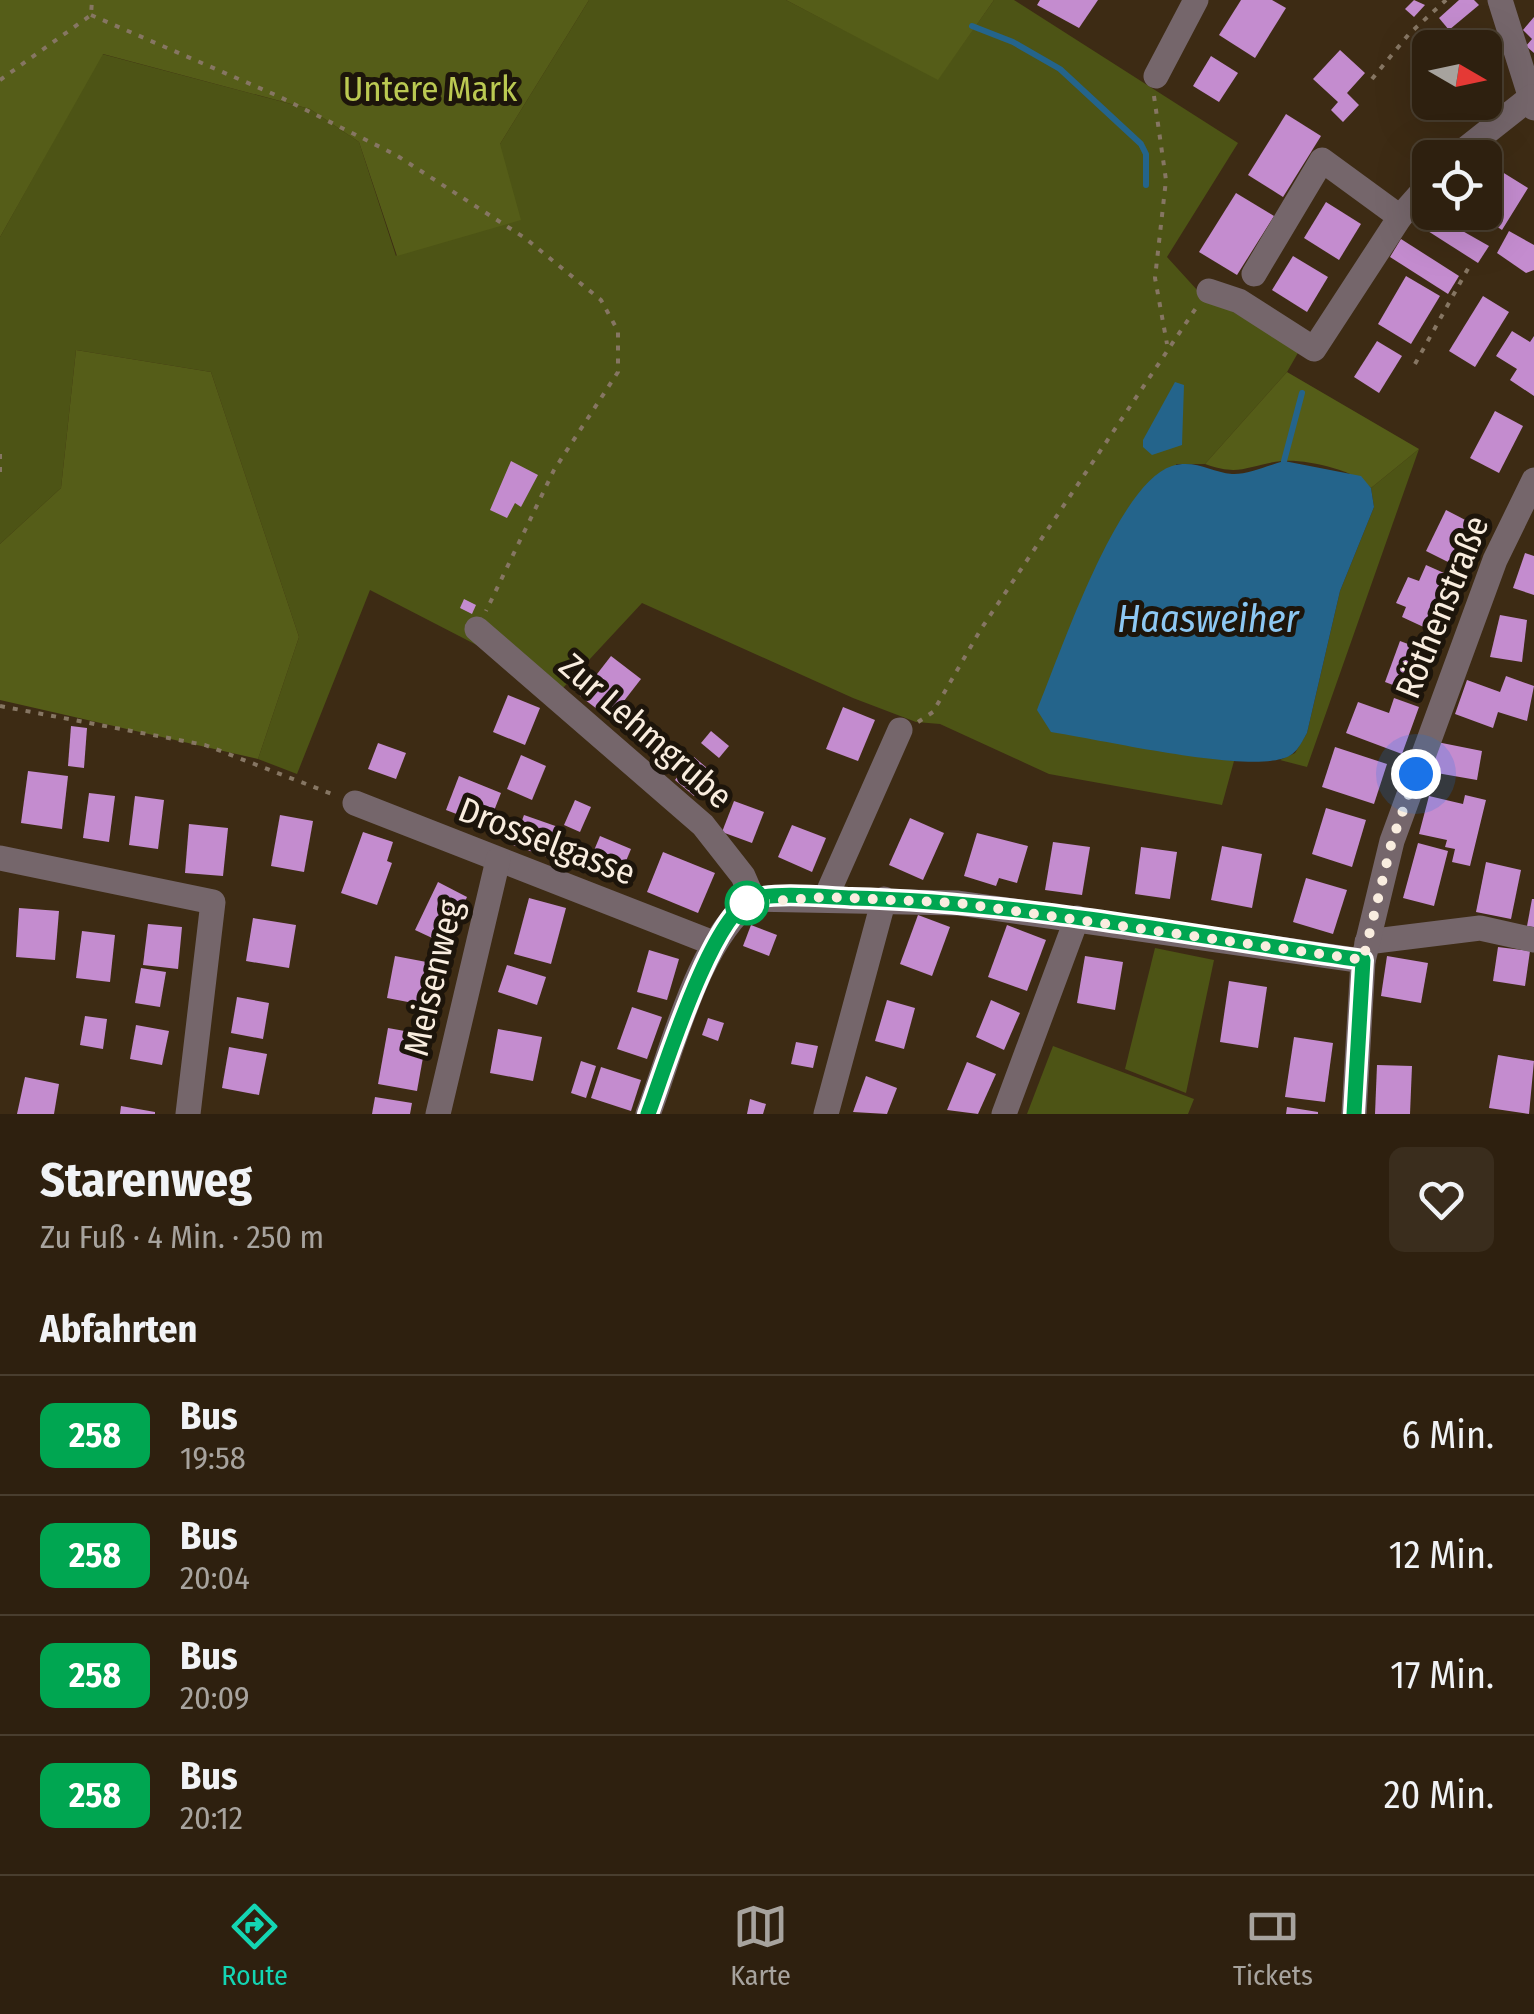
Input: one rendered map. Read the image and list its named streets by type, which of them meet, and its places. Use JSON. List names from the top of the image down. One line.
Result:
{"streets":{"street":["Röthenstraße","Zur Lehmgrube","Drosselgasse","Meisenweg"]},"crossings":[["Drosselgasse","Meisenweg"]],"water":["Haasweiher"],"parks":["Untere Mark"],"lines":["bus line 258"],"north":"right","page":{"heading":[["Starenweg","Zu Fuß · 4 Min. · 250 m"],"Abfahrten"],"list":[{"mark":"258","name":"Bus","note":"19:58","value":"6 Min."},{"mark":"258","name":"Bus","note":"20:04","value":"12 Min."},{"mark":"258","name":"Bus","note":"20:09","value":"17 Min."},{"mark":"258","name":"Bus","note":"20:12","value":"20 Min."}],"tabs":["Route","Karte","Tickets"]}}
